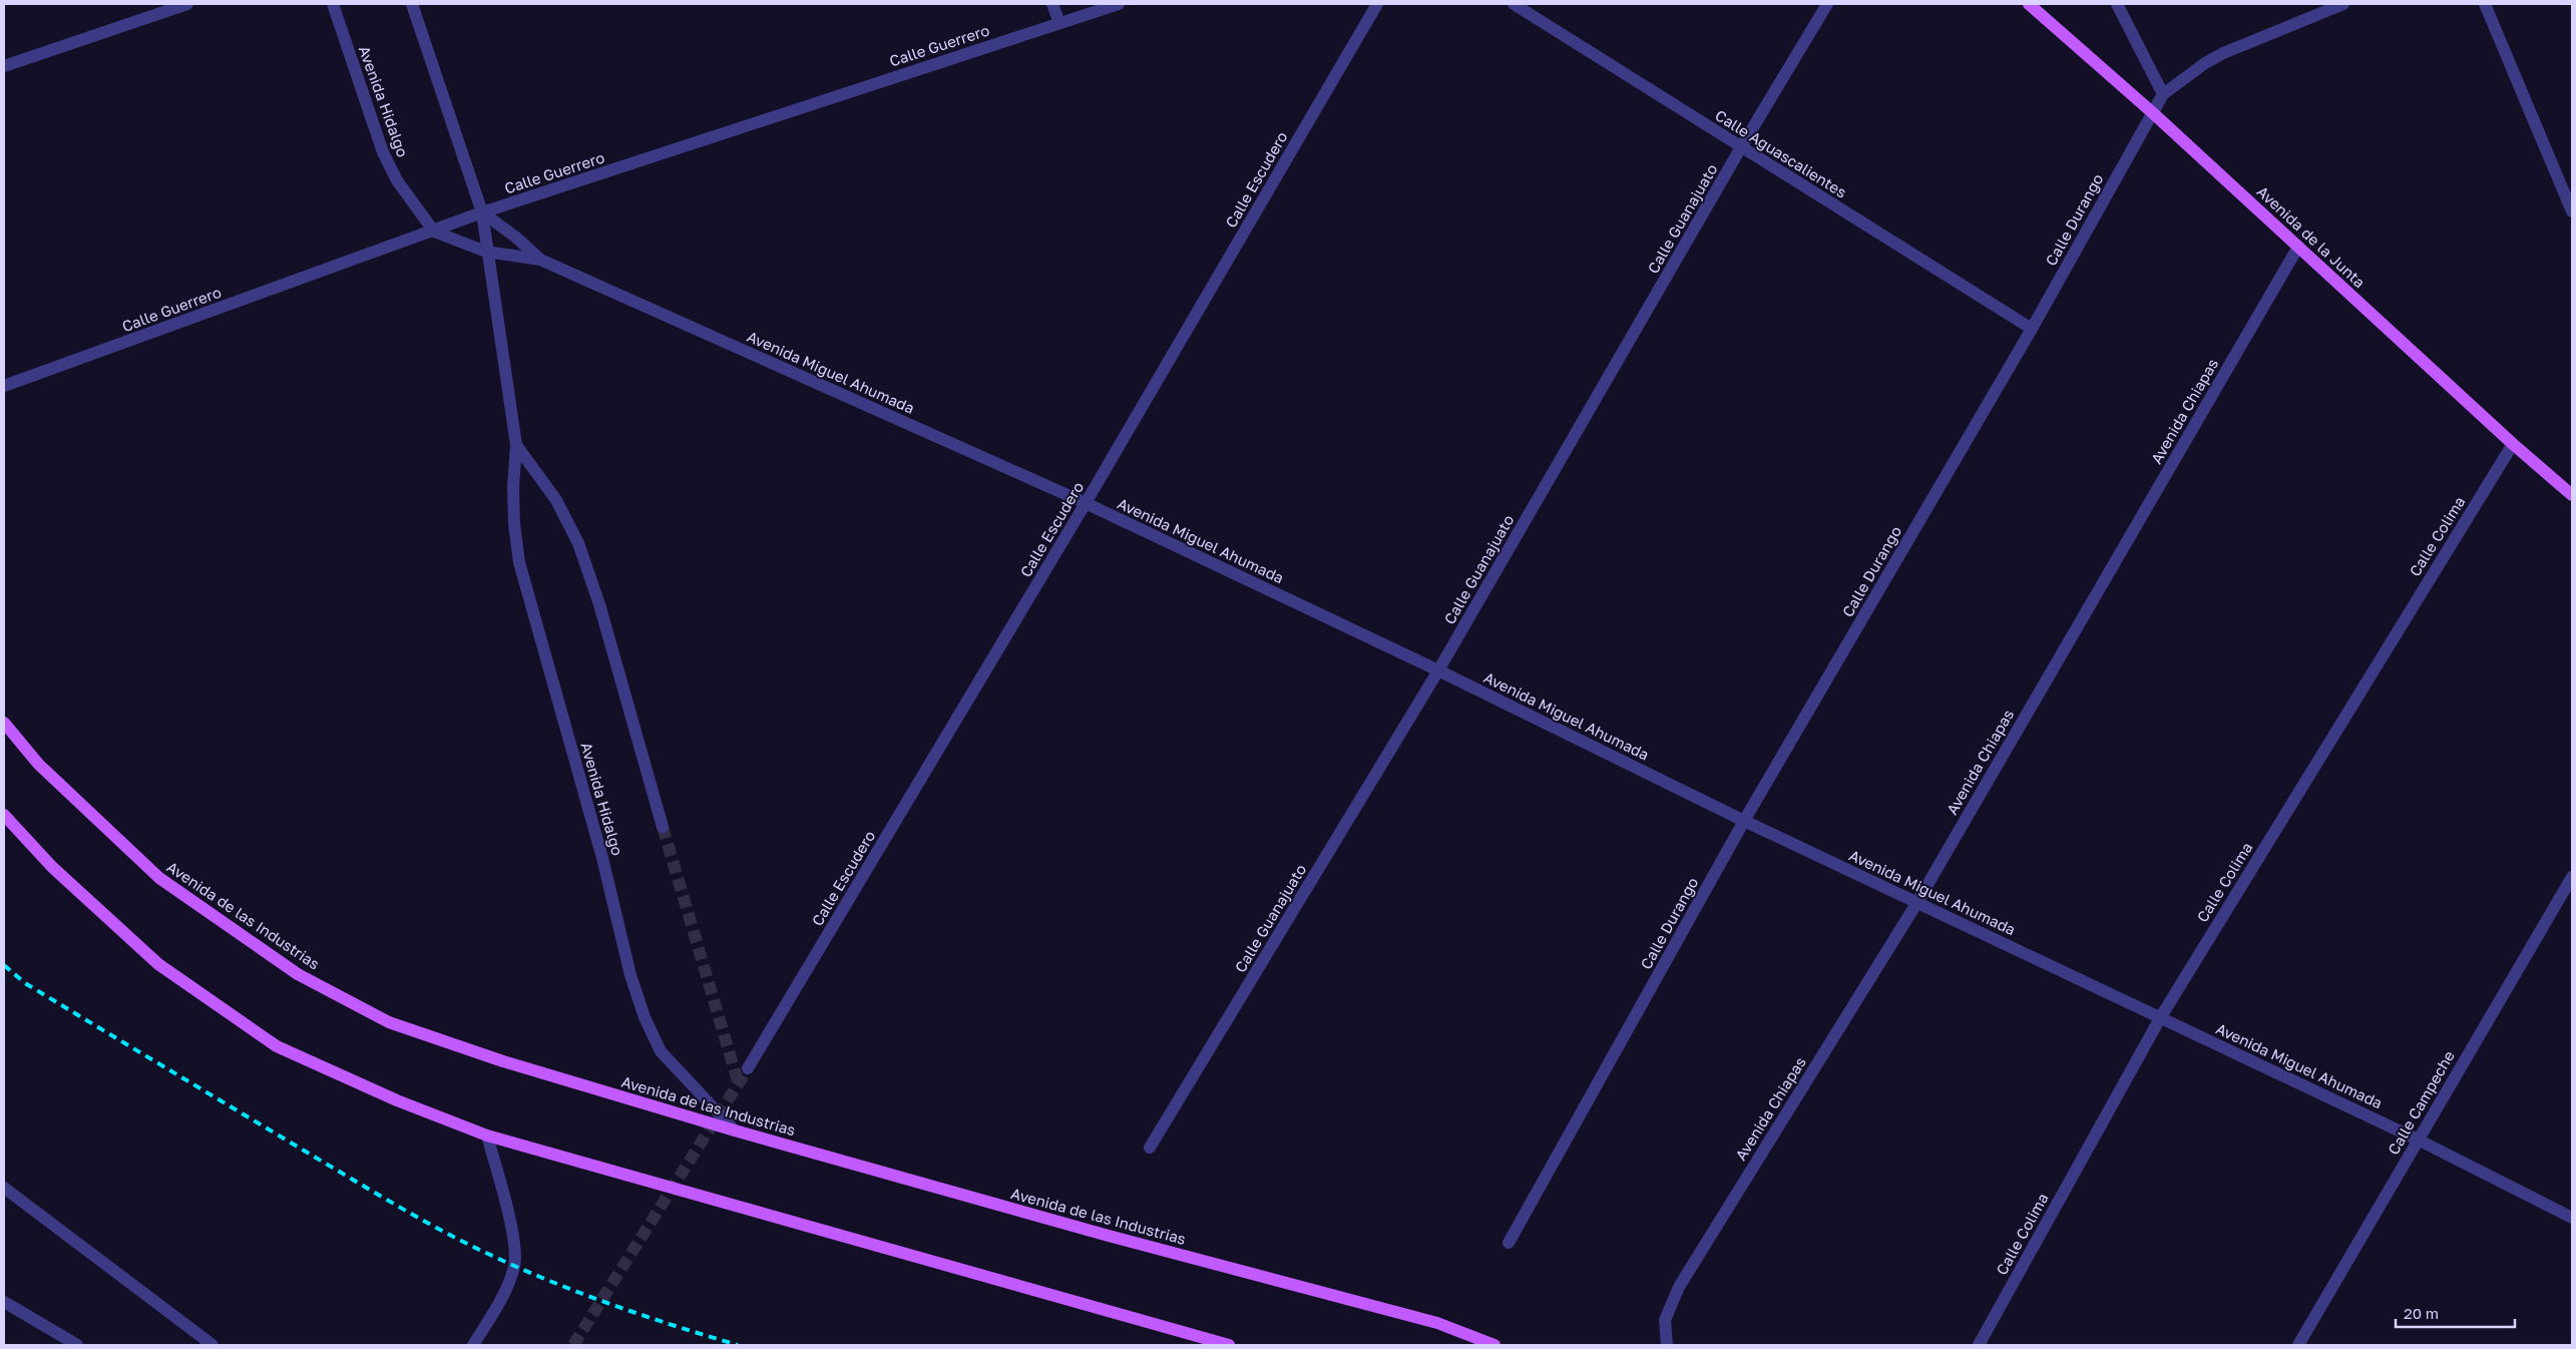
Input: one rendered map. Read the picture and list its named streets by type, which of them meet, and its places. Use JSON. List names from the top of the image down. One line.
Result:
{"streets":{"main road":["Avenida de la Junta","Avenida de las Industrias"],"street":["Calle Guerrero","Avenida Hidalgo","Calle Aguascalientes","Calle Escudero","Calle Guanajuato","Calle Durango","Avenida Miguel Ahumada","Avenida Chiapas","Calle Colima","Calle Campeche"]},"crossings":[["Calle Guerrero","Avenida Hidalgo"],["Avenida Hidalgo","Avenida de las Industrias"],["Calle Aguascalientes","Calle Guanajuato"],["Calle Aguascalientes","Calle Durango"],["Calle Escudero","Avenida Miguel Ahumada"],["Calle Guanajuato","Avenida Miguel Ahumada"],["Calle Durango","Avenida de la Junta"],["Calle Durango","Avenida Miguel Ahumada"],["Avenida de la Junta","Avenida Chiapas"],["Avenida de la Junta","Calle Colima"],["Avenida Miguel Ahumada","Avenida Chiapas"],["Avenida Miguel Ahumada","Calle Colima"],["Avenida Miguel Ahumada","Calle Campeche"]],"scale_bar":"20 m"}
